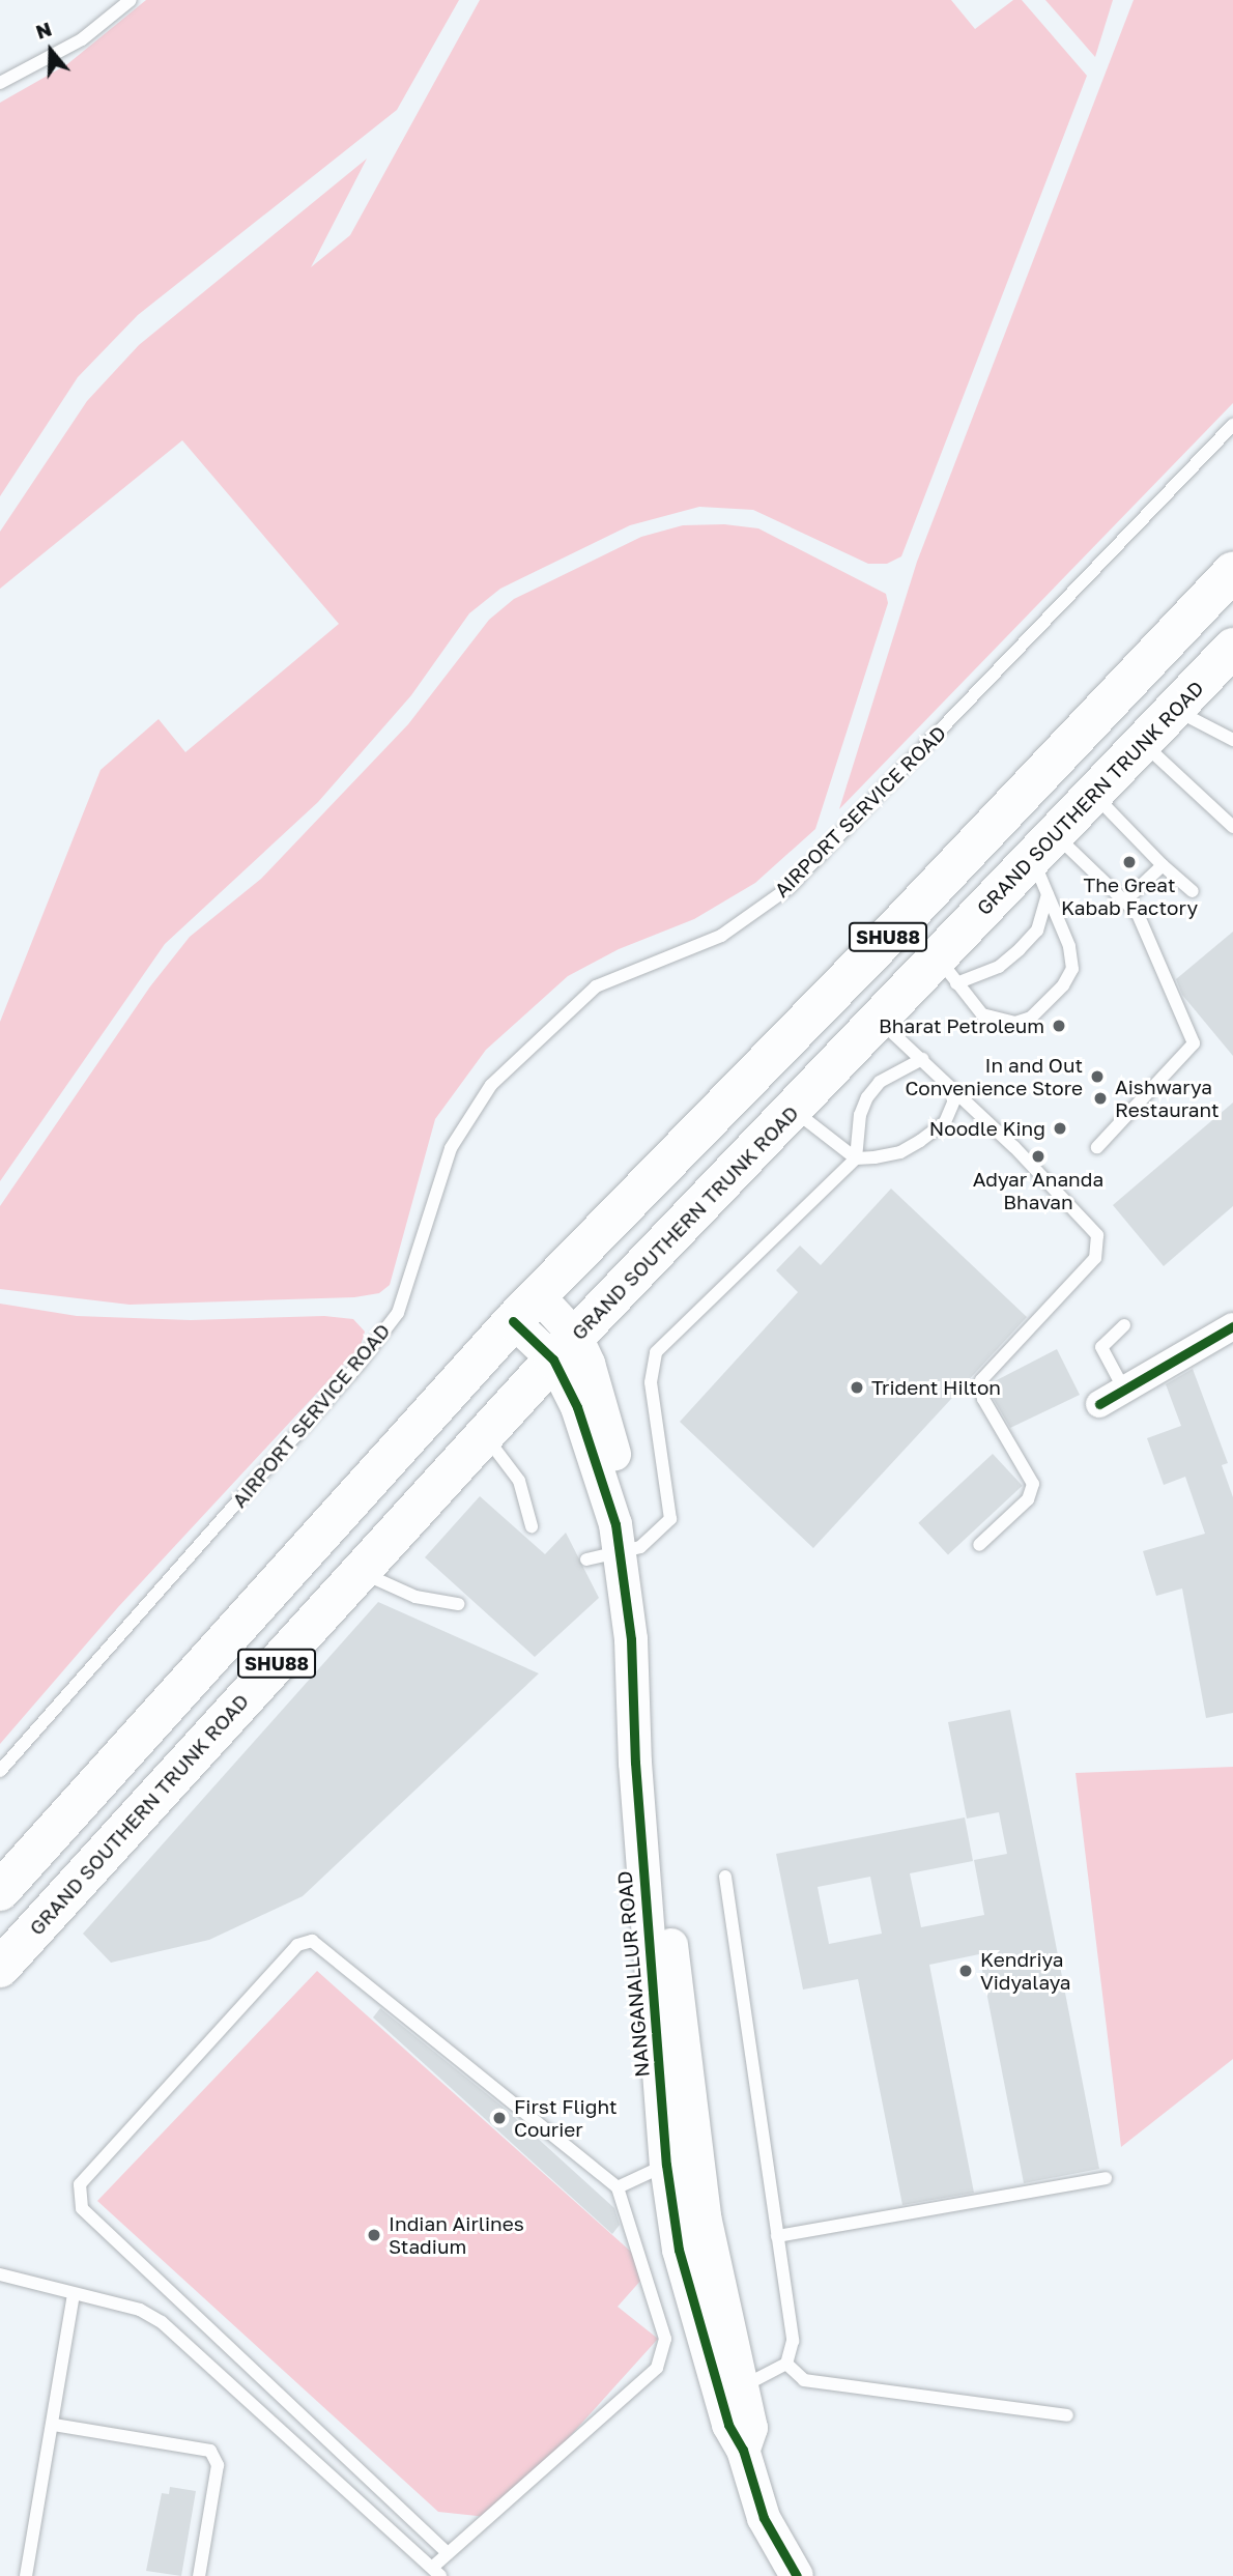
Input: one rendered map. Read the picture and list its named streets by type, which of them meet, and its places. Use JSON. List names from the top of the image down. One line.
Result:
{"streets":{"main road":["GRAND SOUTHERN TRUNK ROAD","SHU88"],"street":["NANGANALLUR ROAD"],"lane":["AIRPORT SERVICE ROAD"]},"crossings":[["GRAND SOUTHERN TRUNK ROAD","NANGANALLUR ROAD"],["SHU88","NANGANALLUR ROAD"]],"places":["The Great Kabab Factory","Bharat Petroleum","In and Out Convenience Store","Aishwarya Restaurant","Noodle King","Adyar Ananda Bhavan","Trident Hilton","Kendriya Vidyalaya","First Flight Courier","Indian Airlines Stadium"],"north":"top"}
